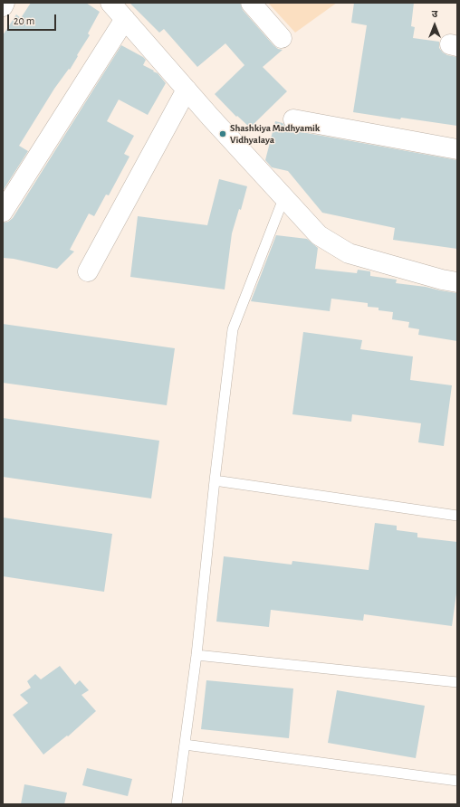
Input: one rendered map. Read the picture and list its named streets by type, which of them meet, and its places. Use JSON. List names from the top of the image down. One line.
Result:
{"places":["Shashkiya Madhyamik Vidhyalaya"],"scale_bar":"20 m","north":"top"}
